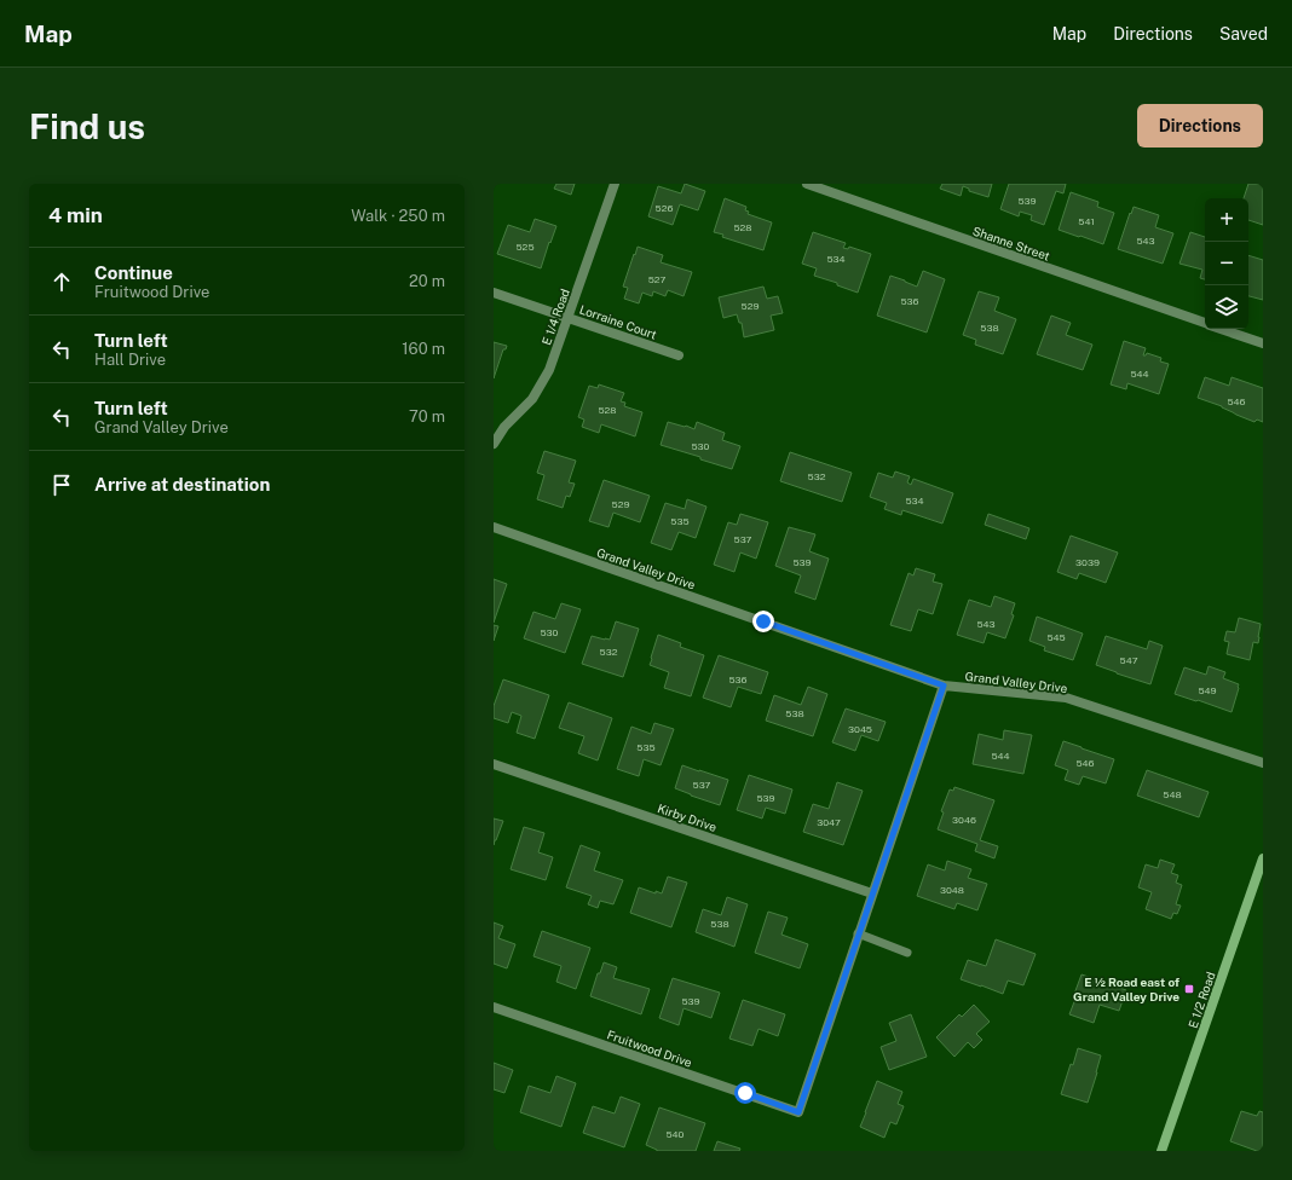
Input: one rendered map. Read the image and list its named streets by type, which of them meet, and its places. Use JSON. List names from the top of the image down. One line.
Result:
{"streets":{"main road":["E 1/2 Road"],"street":["Shanne Street","E 1/4 Road","Lorraine Court","Grand Valley Drive","Kirby Drive","Fruitwood Drive"]},"crossings":[["E 1/4 Road","Lorraine Court"]],"places":{"transit":["E ½ Road east of Grand Valley Drive"]},"house_numbers":["539","526","541","528","543","525","534","527","536","529","538","544","546","528","530","532","534","529","535","537","539","3039","543","530","545","532","547","536","549","538","3045","535","544","546","537","548","539","3046","3047","3048","538","539","540"],"page":{"header":"Map","nav":["Map","Directions","Saved"],"buttons":"Directions","title":"Find us","heading":["4 min","Walk · 250 m"],"map_buttons":["+","−"],"list":[["Continue","Fruitwood Drive","20 m"],["Turn left","Hall Drive","160 m"],["Turn left","Grand Valley Drive","70 m"],"Arrive at destination"]}}
